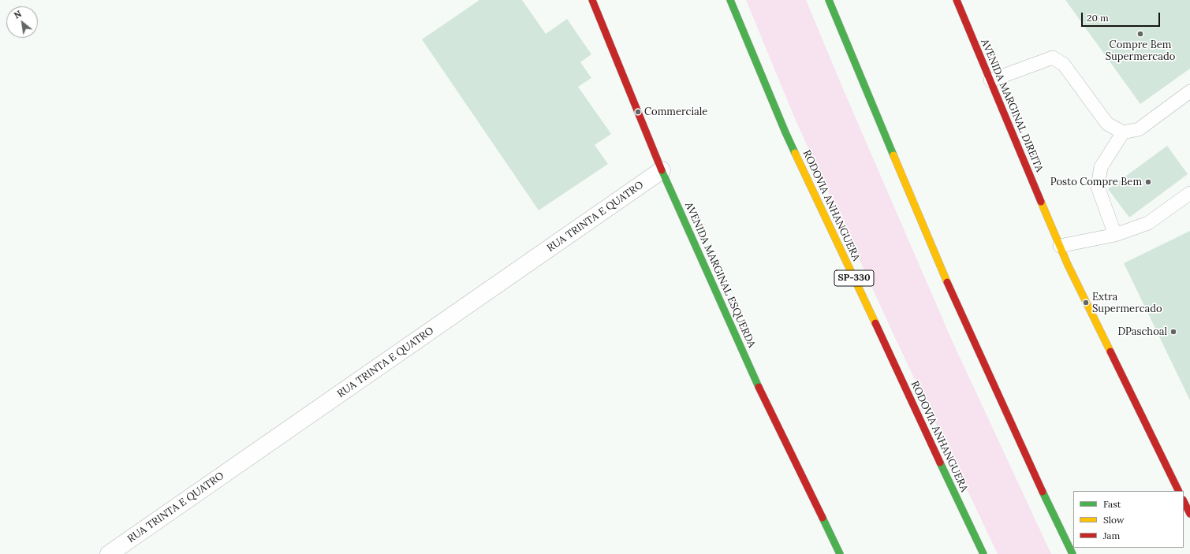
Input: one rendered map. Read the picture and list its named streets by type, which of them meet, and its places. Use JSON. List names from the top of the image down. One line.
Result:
{"streets":{"main road":["AVENIDA MARGINAL DIREITA","RODOVIA ANHANGUERA","AVENIDA MARGINAL ESQUERDA","SP-330"],"street":["RUA TRINTA E QUATRO"]},"crossings":[["RUA TRINTA E QUATRO","AVENIDA MARGINAL ESQUERDA"]],"places":["Compre Bem Supermercado","Commerciale","Posto Compre Bem","Extra Supermercado","DPaschoal"],"legend":["Fast","Slow","Jam"],"scale_bar":"20 m","north":"top left"}
